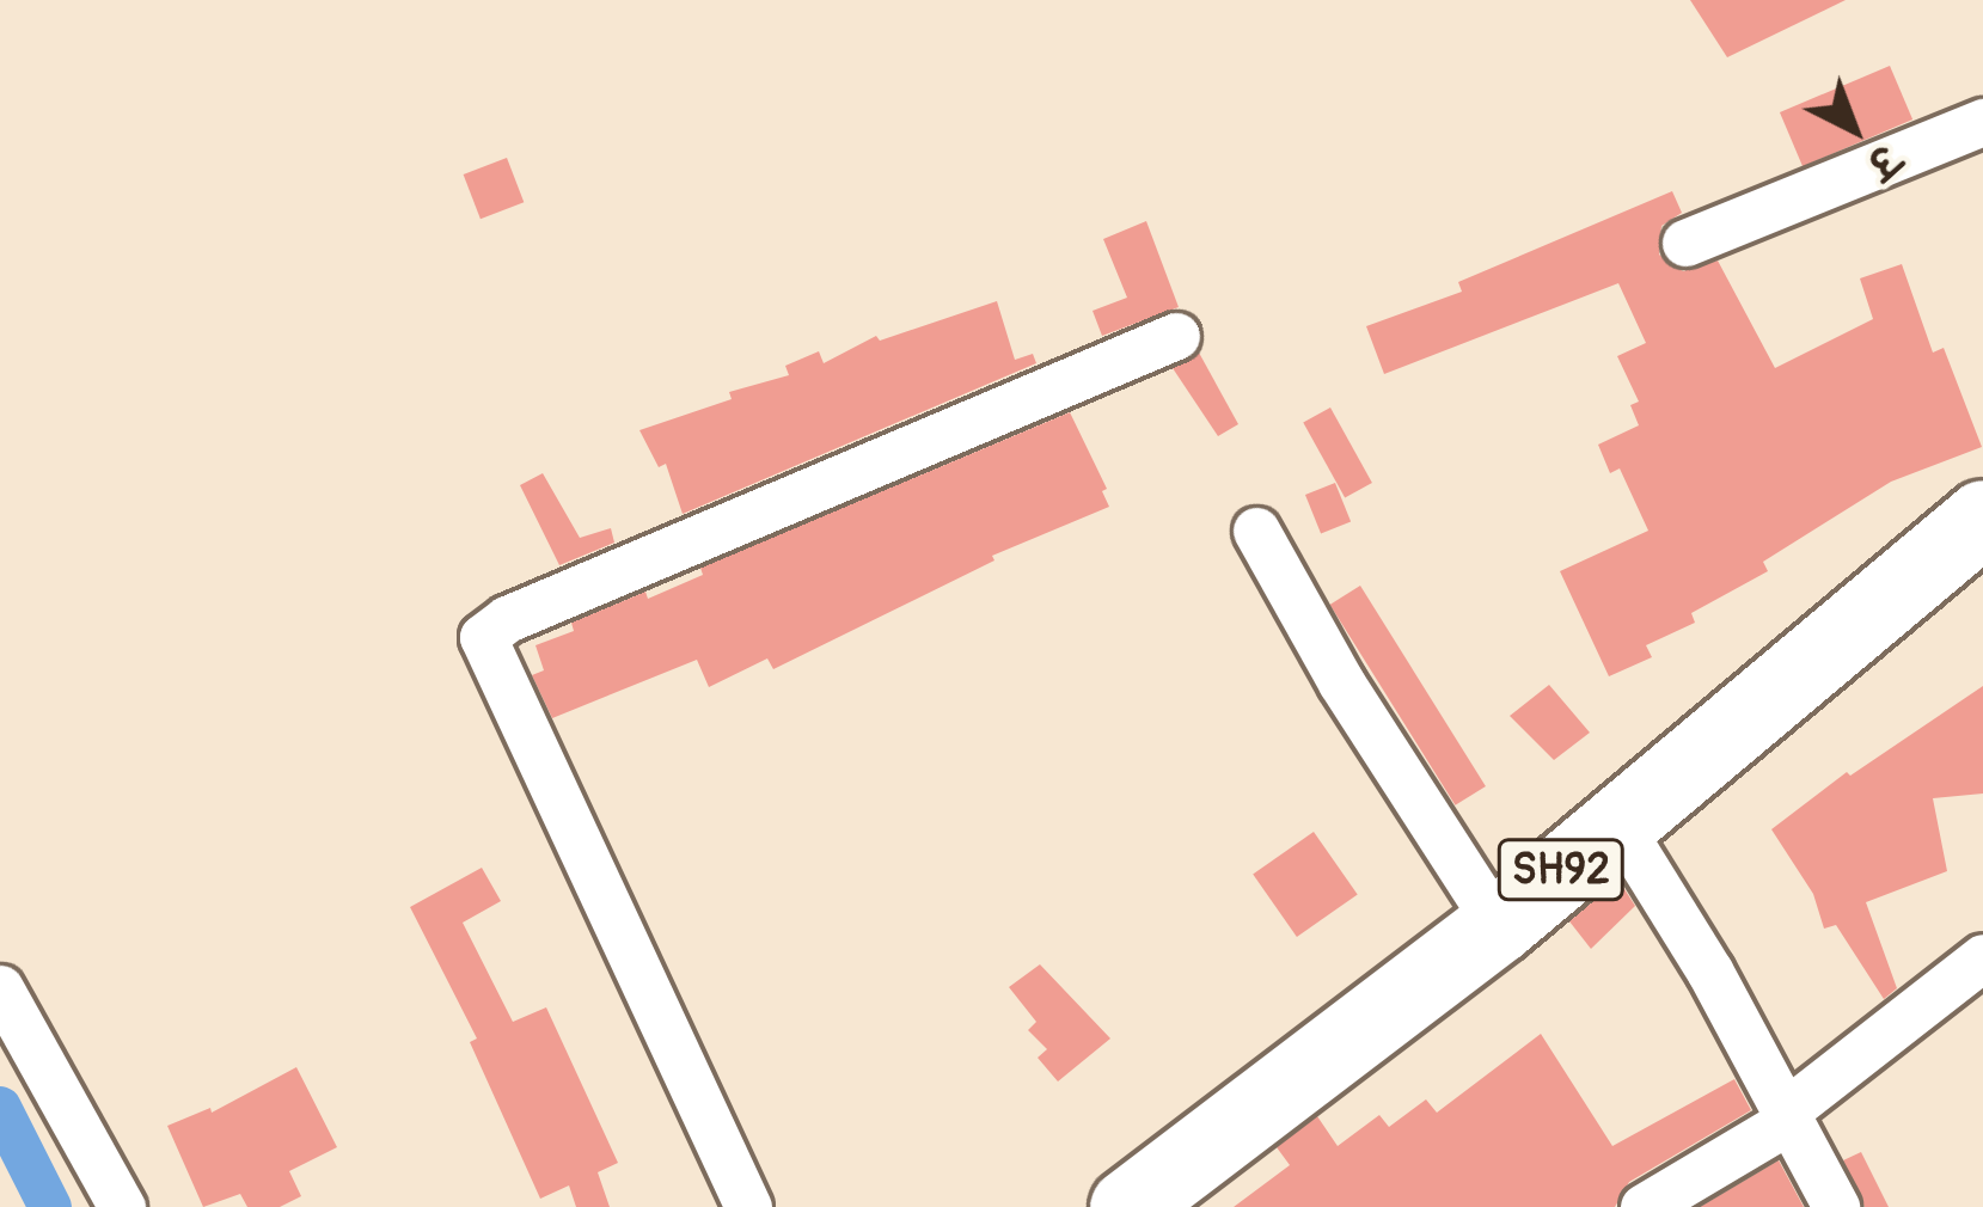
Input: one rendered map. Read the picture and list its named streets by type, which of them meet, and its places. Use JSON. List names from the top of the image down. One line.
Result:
{"streets":{"main road":["SH92"]},"north":"bottom right"}
